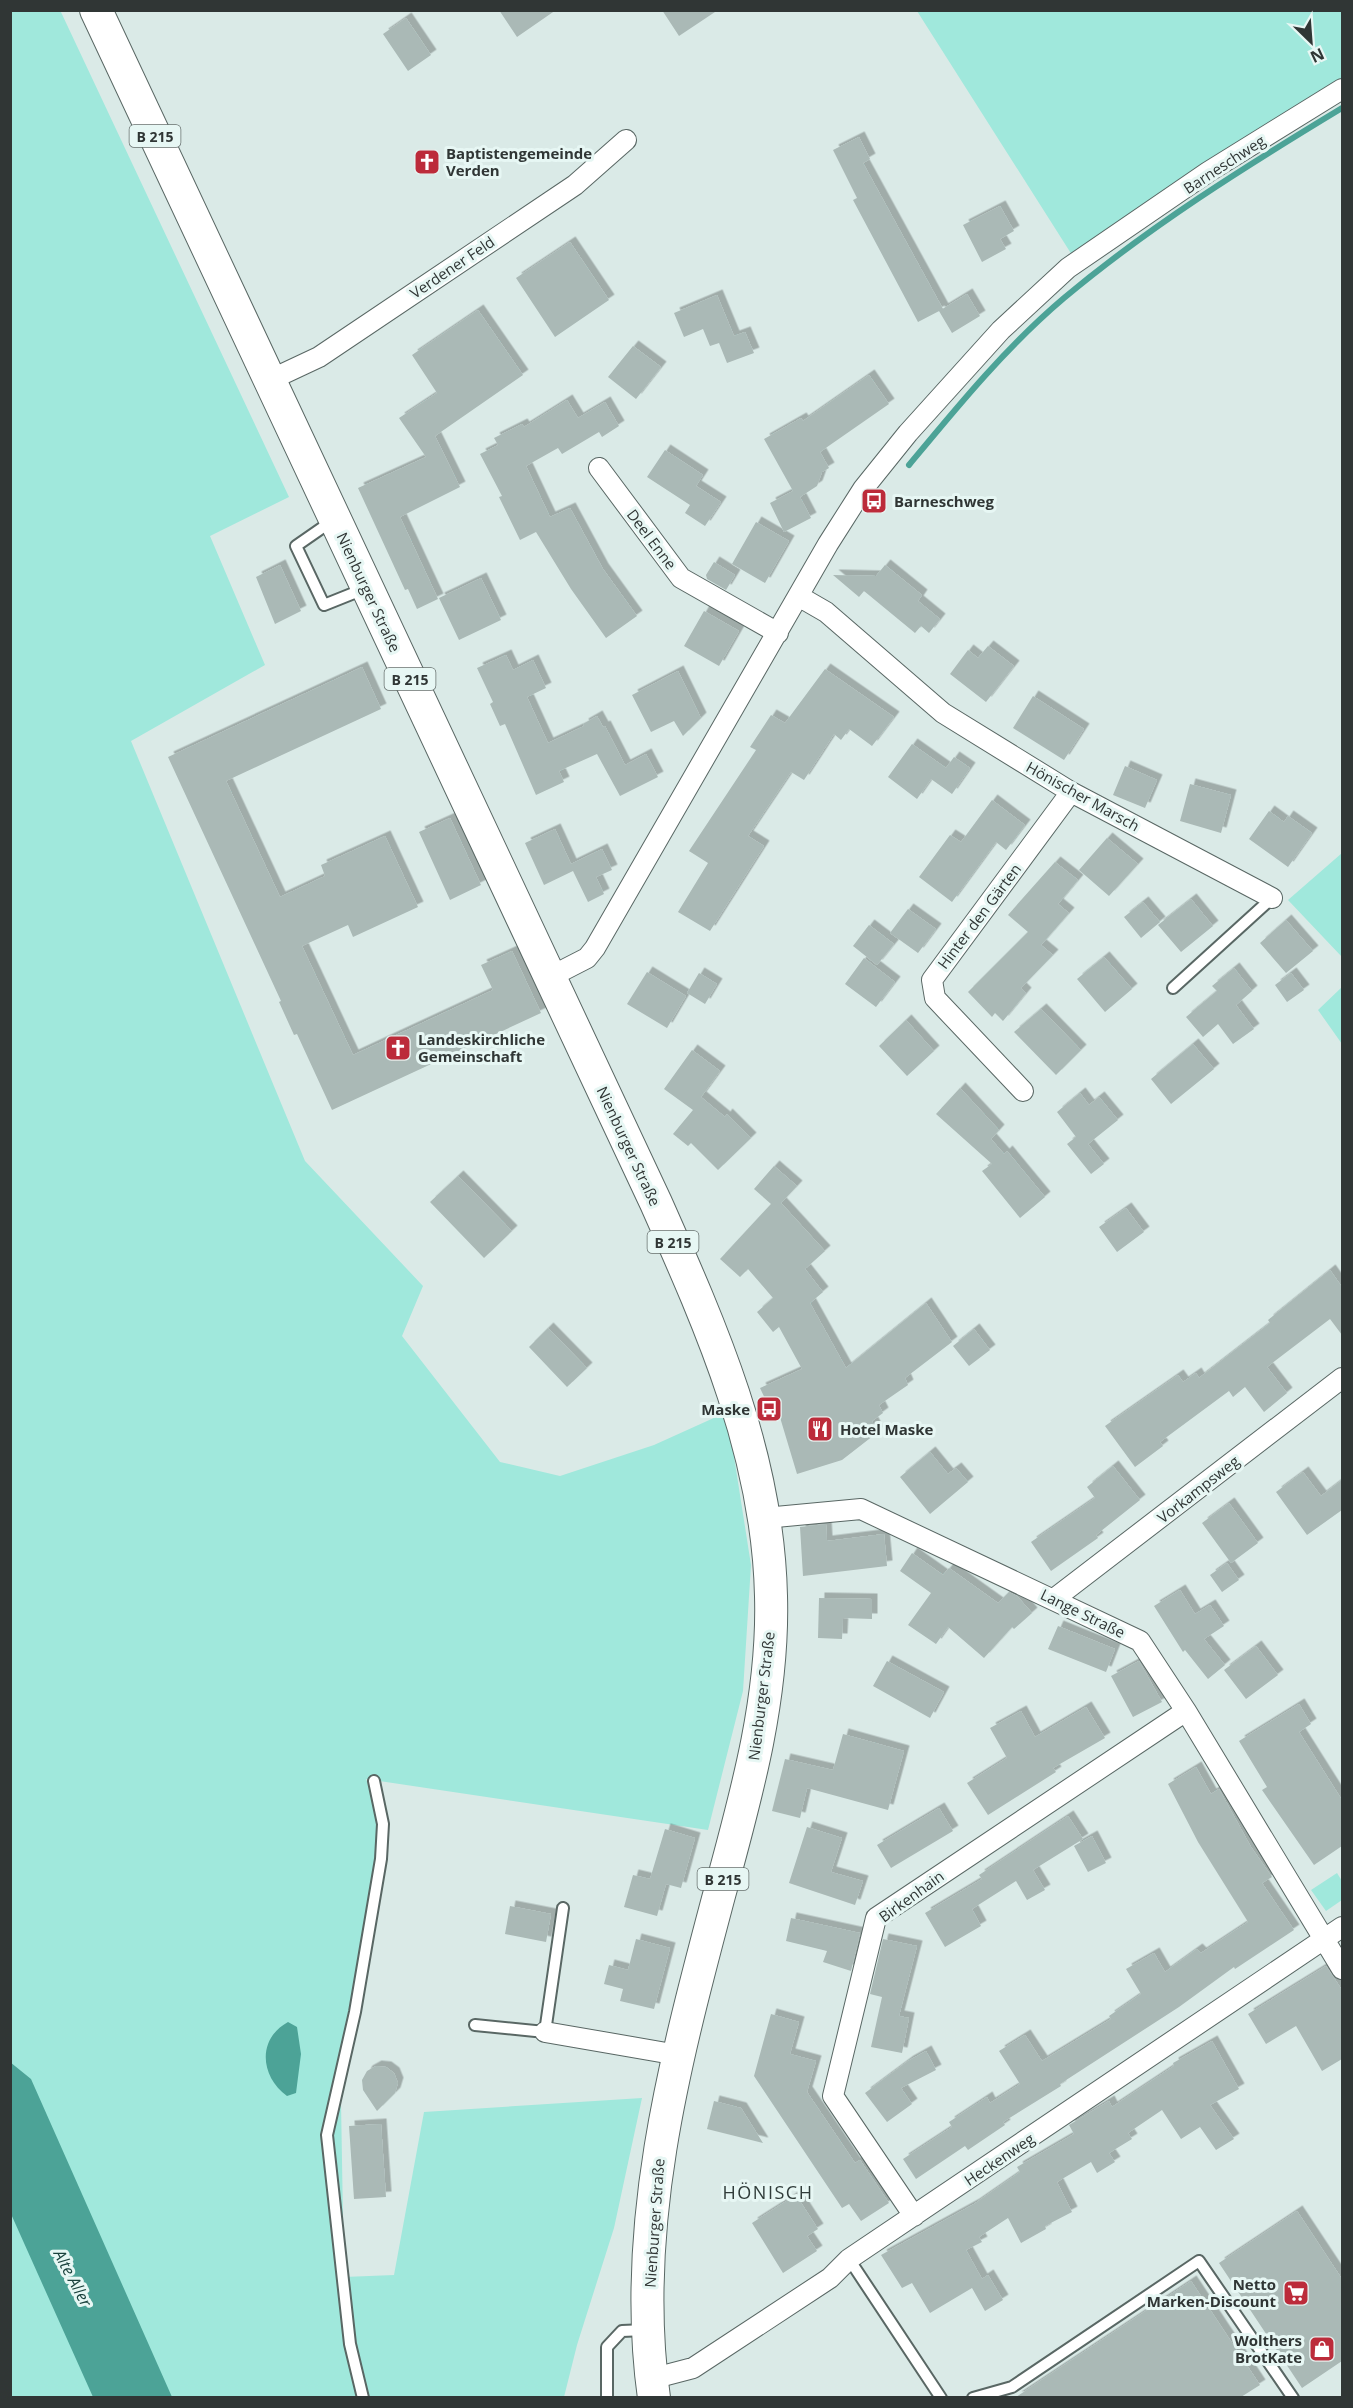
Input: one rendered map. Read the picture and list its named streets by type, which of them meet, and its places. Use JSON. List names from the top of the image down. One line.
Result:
{"streets":{"main road":["B 215","Nienburger Straße"],"street":["Barneschweg","Verdener Feld","Deel Enne","Hönischer Marsch","Hinter den Gärten","Vorkampsweg","Lange Straße","Birkenhain","Heckenweg"]},"crossings":[["Barneschweg","Deel Enne"],["Barneschweg","Nienburger Straße"],["Barneschweg","Hönischer Marsch"],["Verdener Feld","Nienburger Straße"],["Nienburger Straße","Lange Straße"],["Nienburger Straße","Heckenweg"],["Hönischer Marsch","Hinter den Gärten"],["Vorkampsweg","Lange Straße"],["Lange Straße","Birkenhain"],["Lange Straße","Heckenweg"],["Birkenhain","Heckenweg"]],"districts":["HÖNISCH"],"water":["Alte Aller"],"places":{"church":["Baptistengemeinde Verden","Landeskirchliche Gemeinschaft"],"bus stop":["Barneschweg","Maske"],"restaurant":["Hotel Maske"],"supermarket":["Netto Marken-Discount"],"shop":["Wolthers BrotKate"]},"north":"bottom right"}
